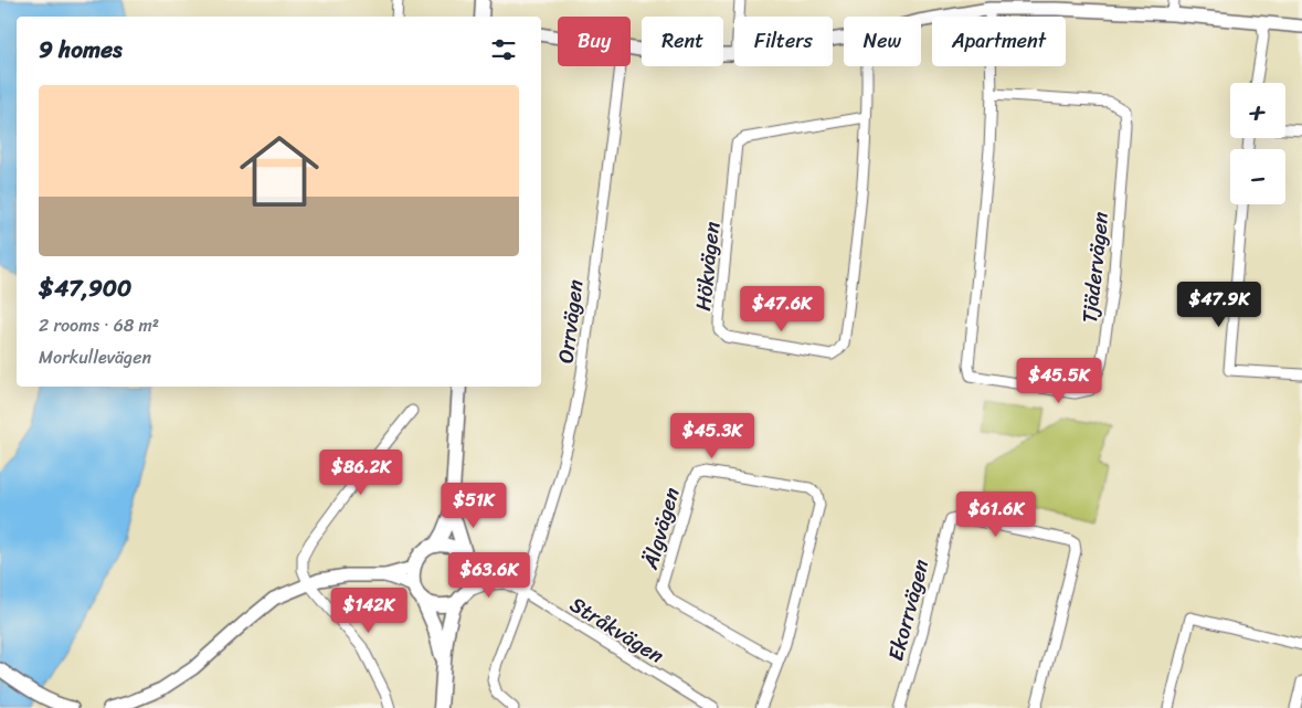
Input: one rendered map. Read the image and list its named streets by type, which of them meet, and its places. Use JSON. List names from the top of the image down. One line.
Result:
{"streets":{"street":["Hökvägen","Tjädervägen","Orrvägen","Älgvägen","Ekorrvägen","Stråkvägen"]},"crossings":[["Orrvägen","Stråkvägen"]],"page":{"chip":["Buy","Rent","Filters","New","Apartment"],"heading":"9 homes","map_buttons":["+","−"],"list":[{"name":"$47,900","note":"2 rooms · 68 m² · Morkullevägen"}],"price":["$47.9K","$47.6K","$45.5K","$45.3K","$86.2K","$51K","$61.6K","$63.6K","$142K"]}}
